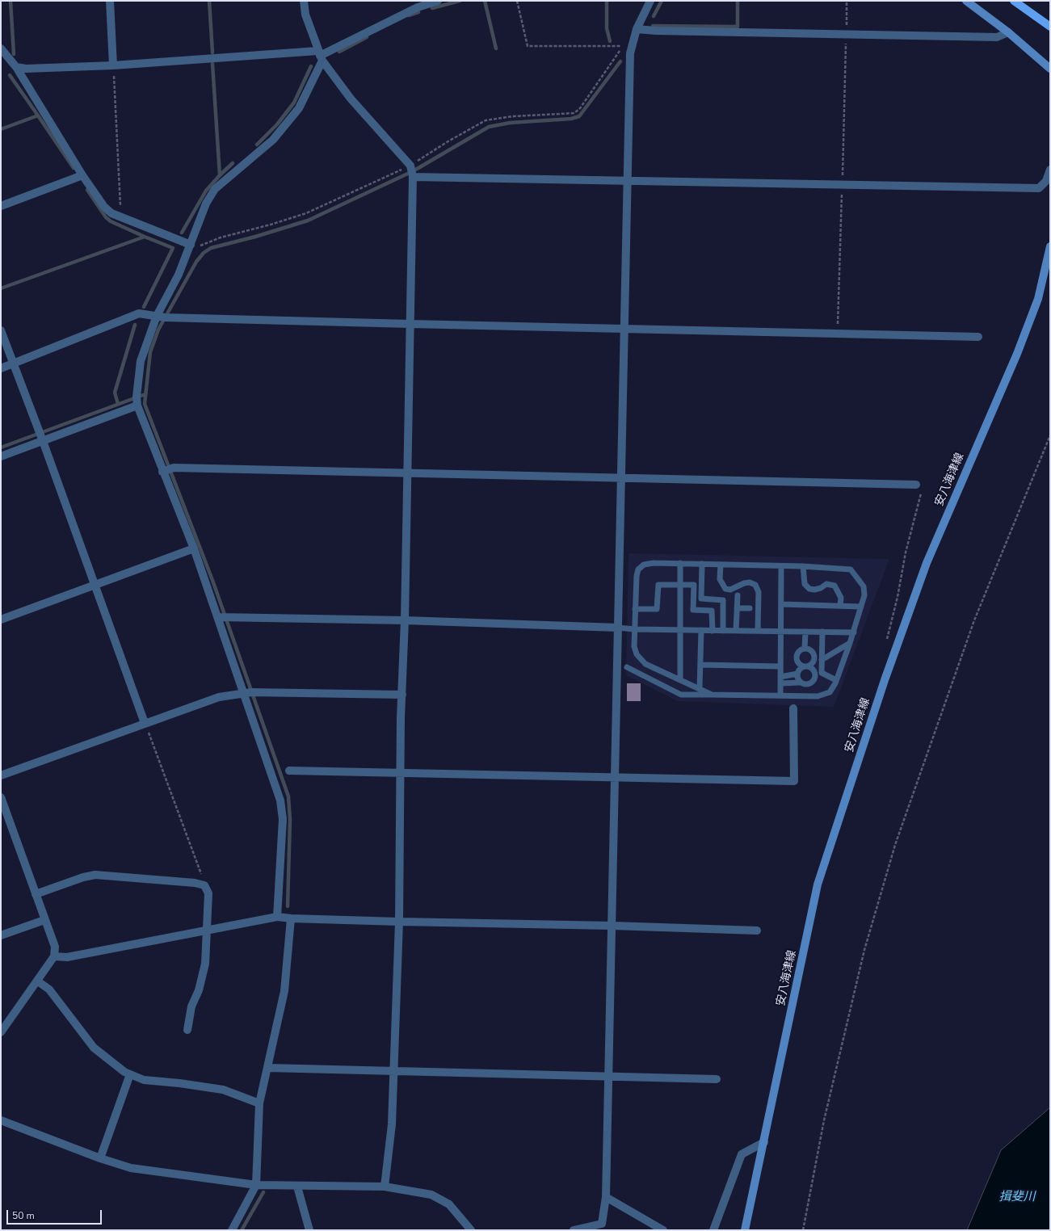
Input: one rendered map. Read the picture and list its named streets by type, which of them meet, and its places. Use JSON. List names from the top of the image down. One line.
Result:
{"streets":{"main road":["安八海津線"]},"water":["揖斐川"],"scale_bar":"50 m"}
